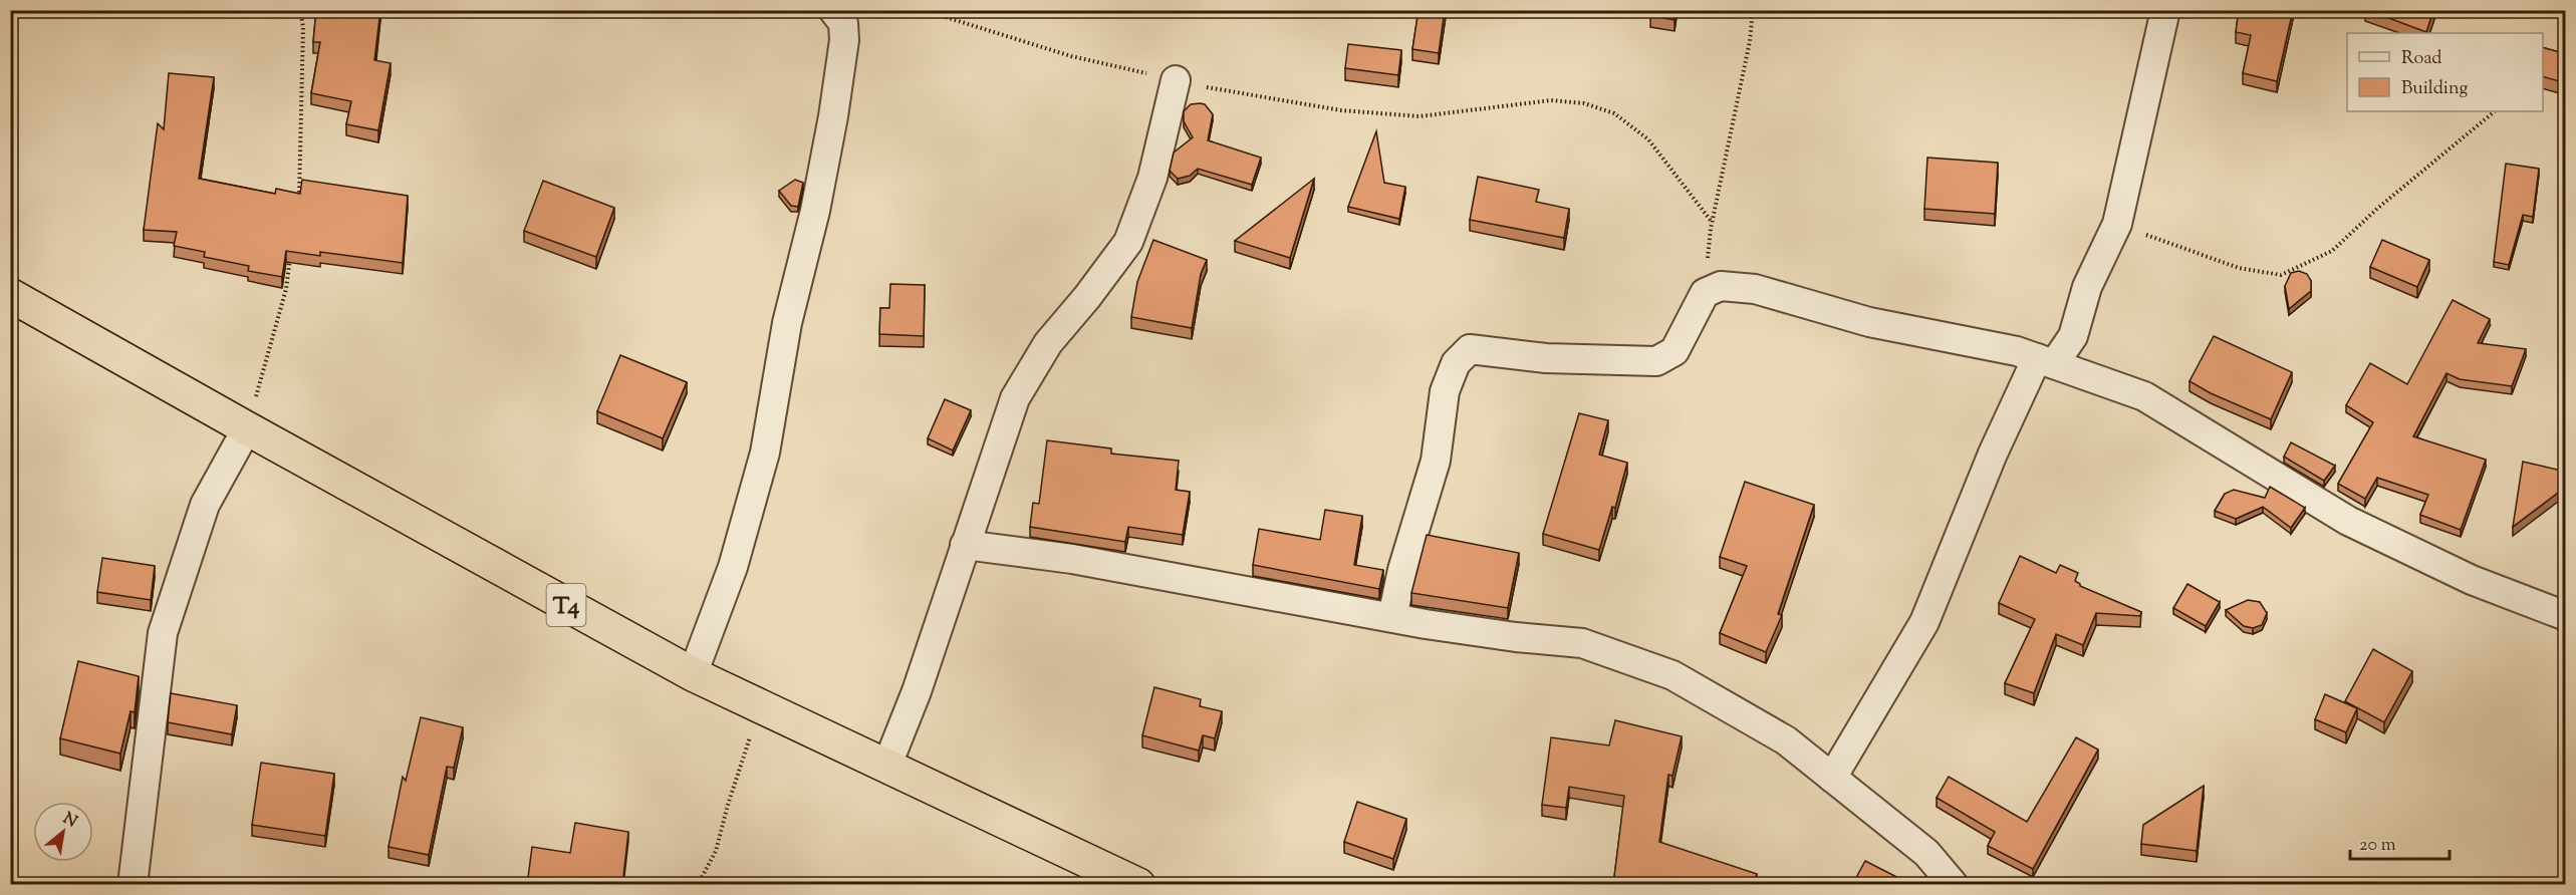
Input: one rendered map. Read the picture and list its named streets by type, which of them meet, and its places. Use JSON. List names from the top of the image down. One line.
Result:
{"streets":{"highway":["T4"]},"legend":["Road","Building"],"scale_bar":"20 m","north":"top right"}
